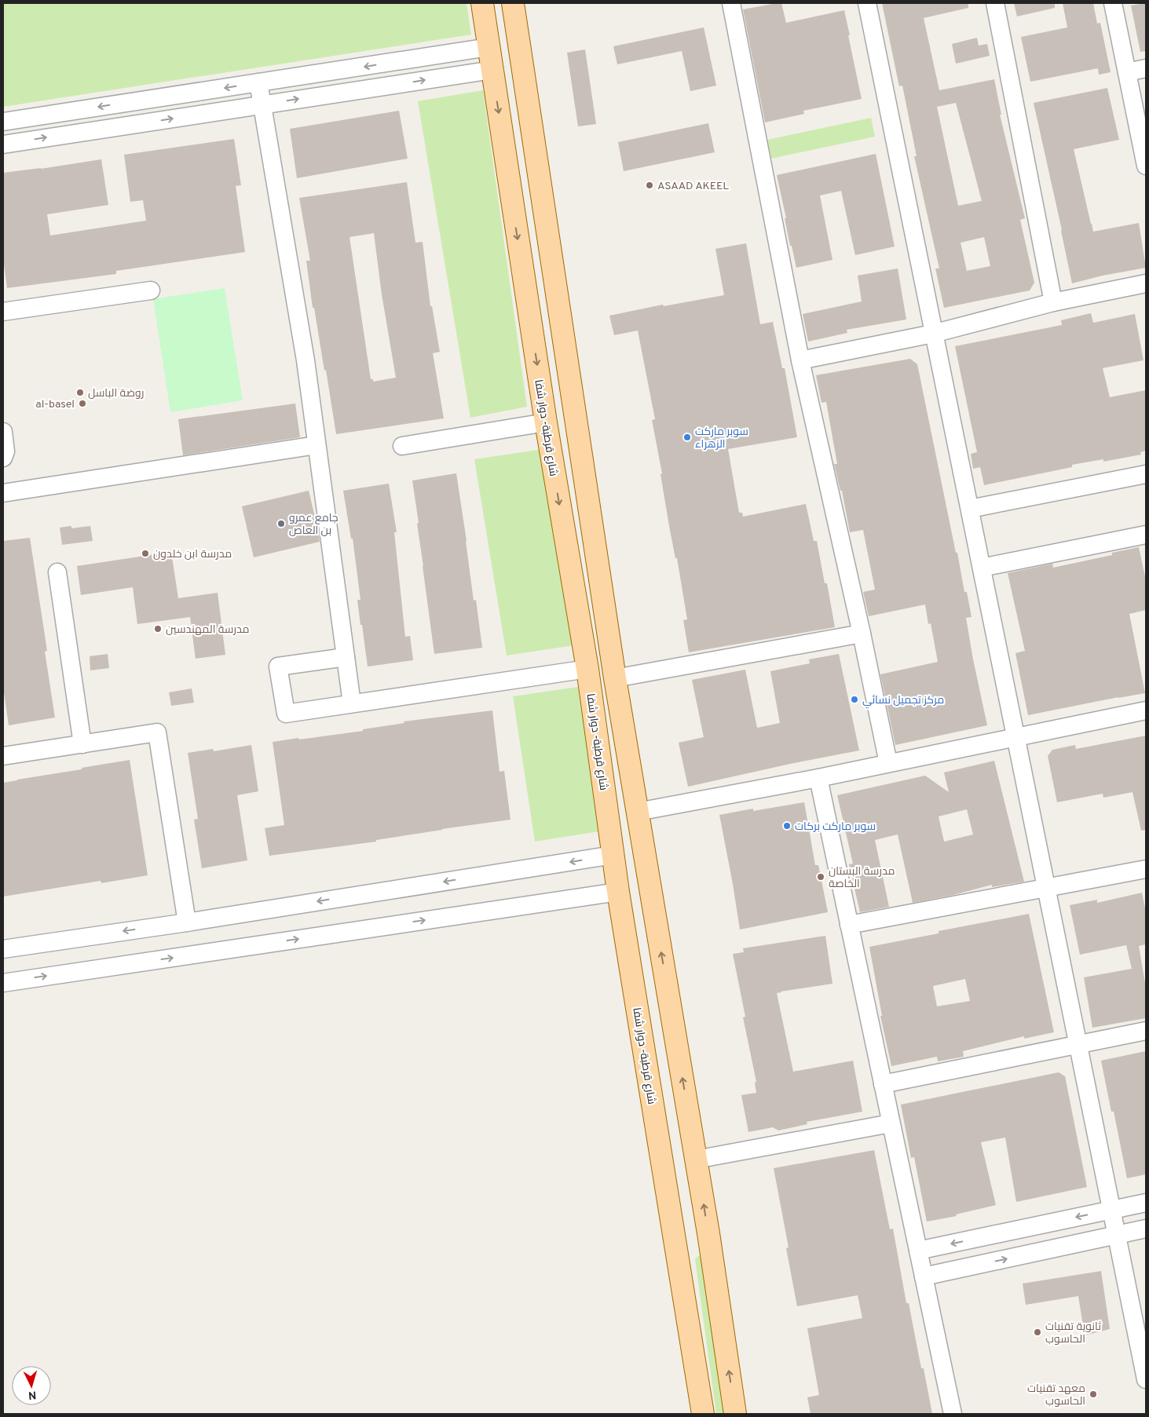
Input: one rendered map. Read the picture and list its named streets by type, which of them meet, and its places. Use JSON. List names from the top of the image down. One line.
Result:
{"streets":{"main road":["شارع قرطبة- دوار شفا"]},"places":["ASAAD AKEEL","روضة الباسل","al-basel","سوبر ماركت الزهراء","جامع عمرو بن العاص","مدرسة ابن خلدون","مدرسة المهندسين","مركز تجميل نسائي","سوبر ماركت بركات","مدرسة البستان الخاصة","ثانوية تقنيات الحاسوب","معهد تقنيات الحاسوب"],"north":"bottom"}
